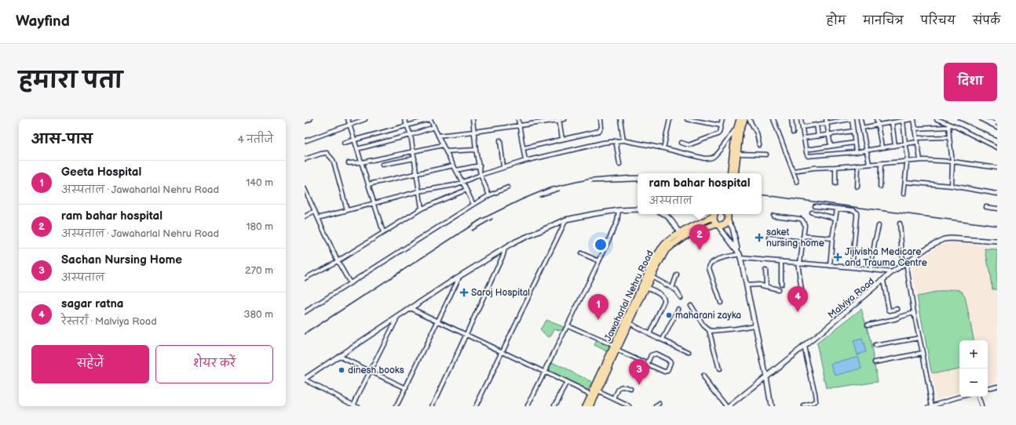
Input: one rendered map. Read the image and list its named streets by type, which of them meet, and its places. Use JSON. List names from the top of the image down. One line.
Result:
{"streets":{"highway":["Jawaharlal Nehru Road"],"street":["Malviya Road"]},"places":{"health":["saket nursing home","Jijivisha Medicare and Trauma Centre","Saroj Hospital"],"other":["maharani zayka","dinesh books"]},"page":{"header":"Wayfind","nav":["होम","मानचित्र","परिचय","संपर्क"],"title":"हमारा पता","buttons":["दिशा",["सहेजें","शेयर करें"]],"heading":["आस-पास","4 नतीजे"],"list":[{"mark":"1","name":"Geeta Hospital","note":"अस्पताल · Jawaharlal Nehru Road","value":"140 m"},{"mark":"2","name":"ram bahar hospital","note":"अस्पताल · Jawaharlal Nehru Road","value":"180 m"},{"mark":"3","name":"Sachan Nursing Home","note":"अस्पताल","value":"270 m"},{"mark":"4","name":"sagar ratna","note":"रेस्तराँ · Malviya Road","value":"380 m"}],"popup":["ram bahar hospital","अस्पताल"],"pins":["2","4","1","3"],"map_buttons":["+","−"]}}
